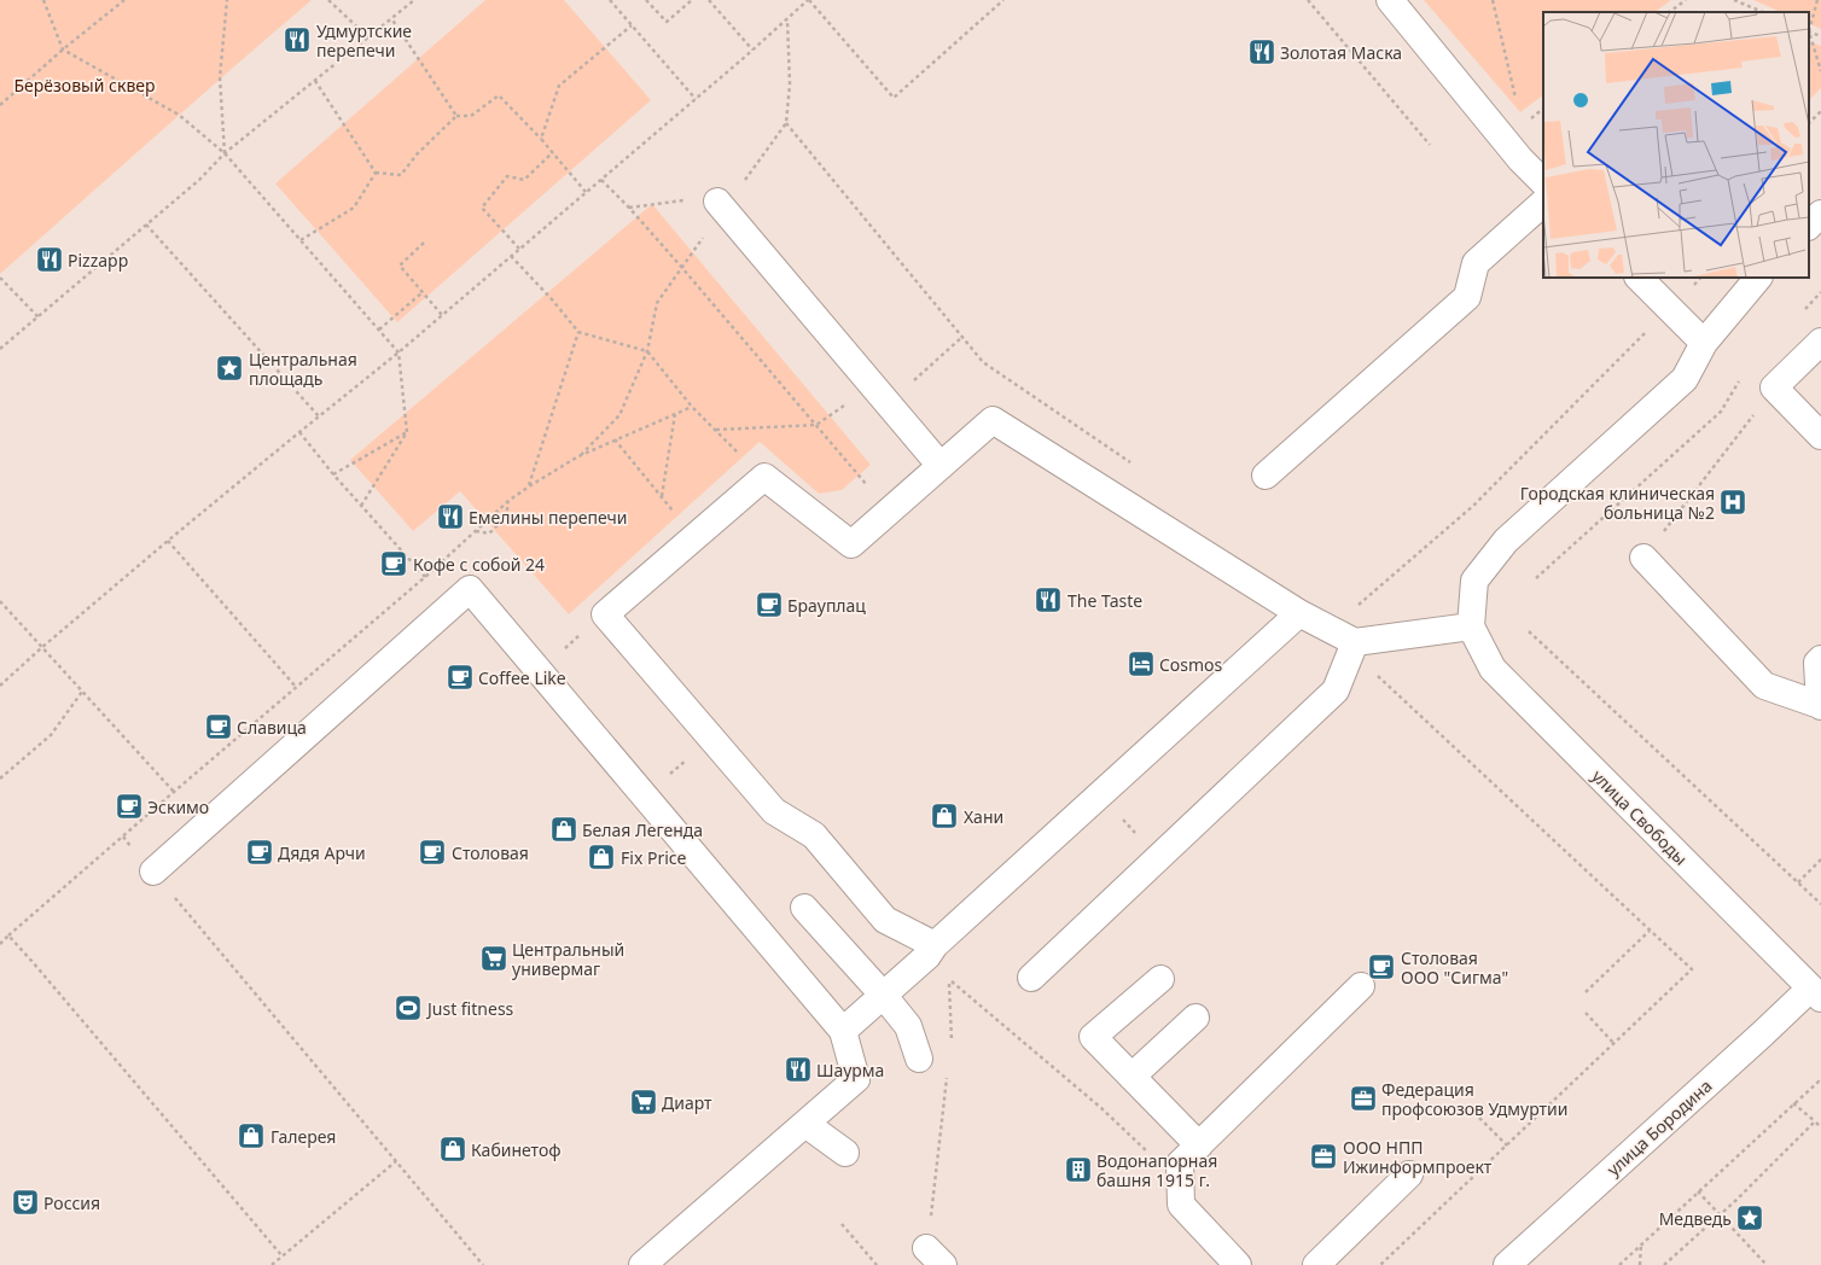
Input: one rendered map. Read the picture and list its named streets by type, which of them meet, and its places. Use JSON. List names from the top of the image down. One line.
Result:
{"streets":{"street":["улица Свободы","улица Бородина"]},"crossings":[["улица Свободы","улица Бородина"]],"parks":["Берёзовый сквер"],"places":{"restaurant":["Удмуртские перепечи","Золотая Маска","Pizzapp","Емелины перепечи","The Taste","Шаурма"],"place":["Центральная площадь","Медведь"],"hospital":["Городская клиническая больница №2"],"cafe":["Кофе с собой 24","Брауплац","Coffee Like","Славица","Эскимо","Дядя Арчи","Столовая","Столовая ООО \"Сигма\""],"hotel":["Cosmos"],"shop":["Хани","Белая Легенда","Fix Price","Галерея","Кабинетоф"],"supermarket":["Центральный универмаг","Диарт"],"sports":["Just fitness"],"office":["Федерация профсоюзов Удмуртии","ООО НПП Ижинформпроект"],"building":["Водонапорная башня 1915 г."],"theatre":["Россия"]}}
